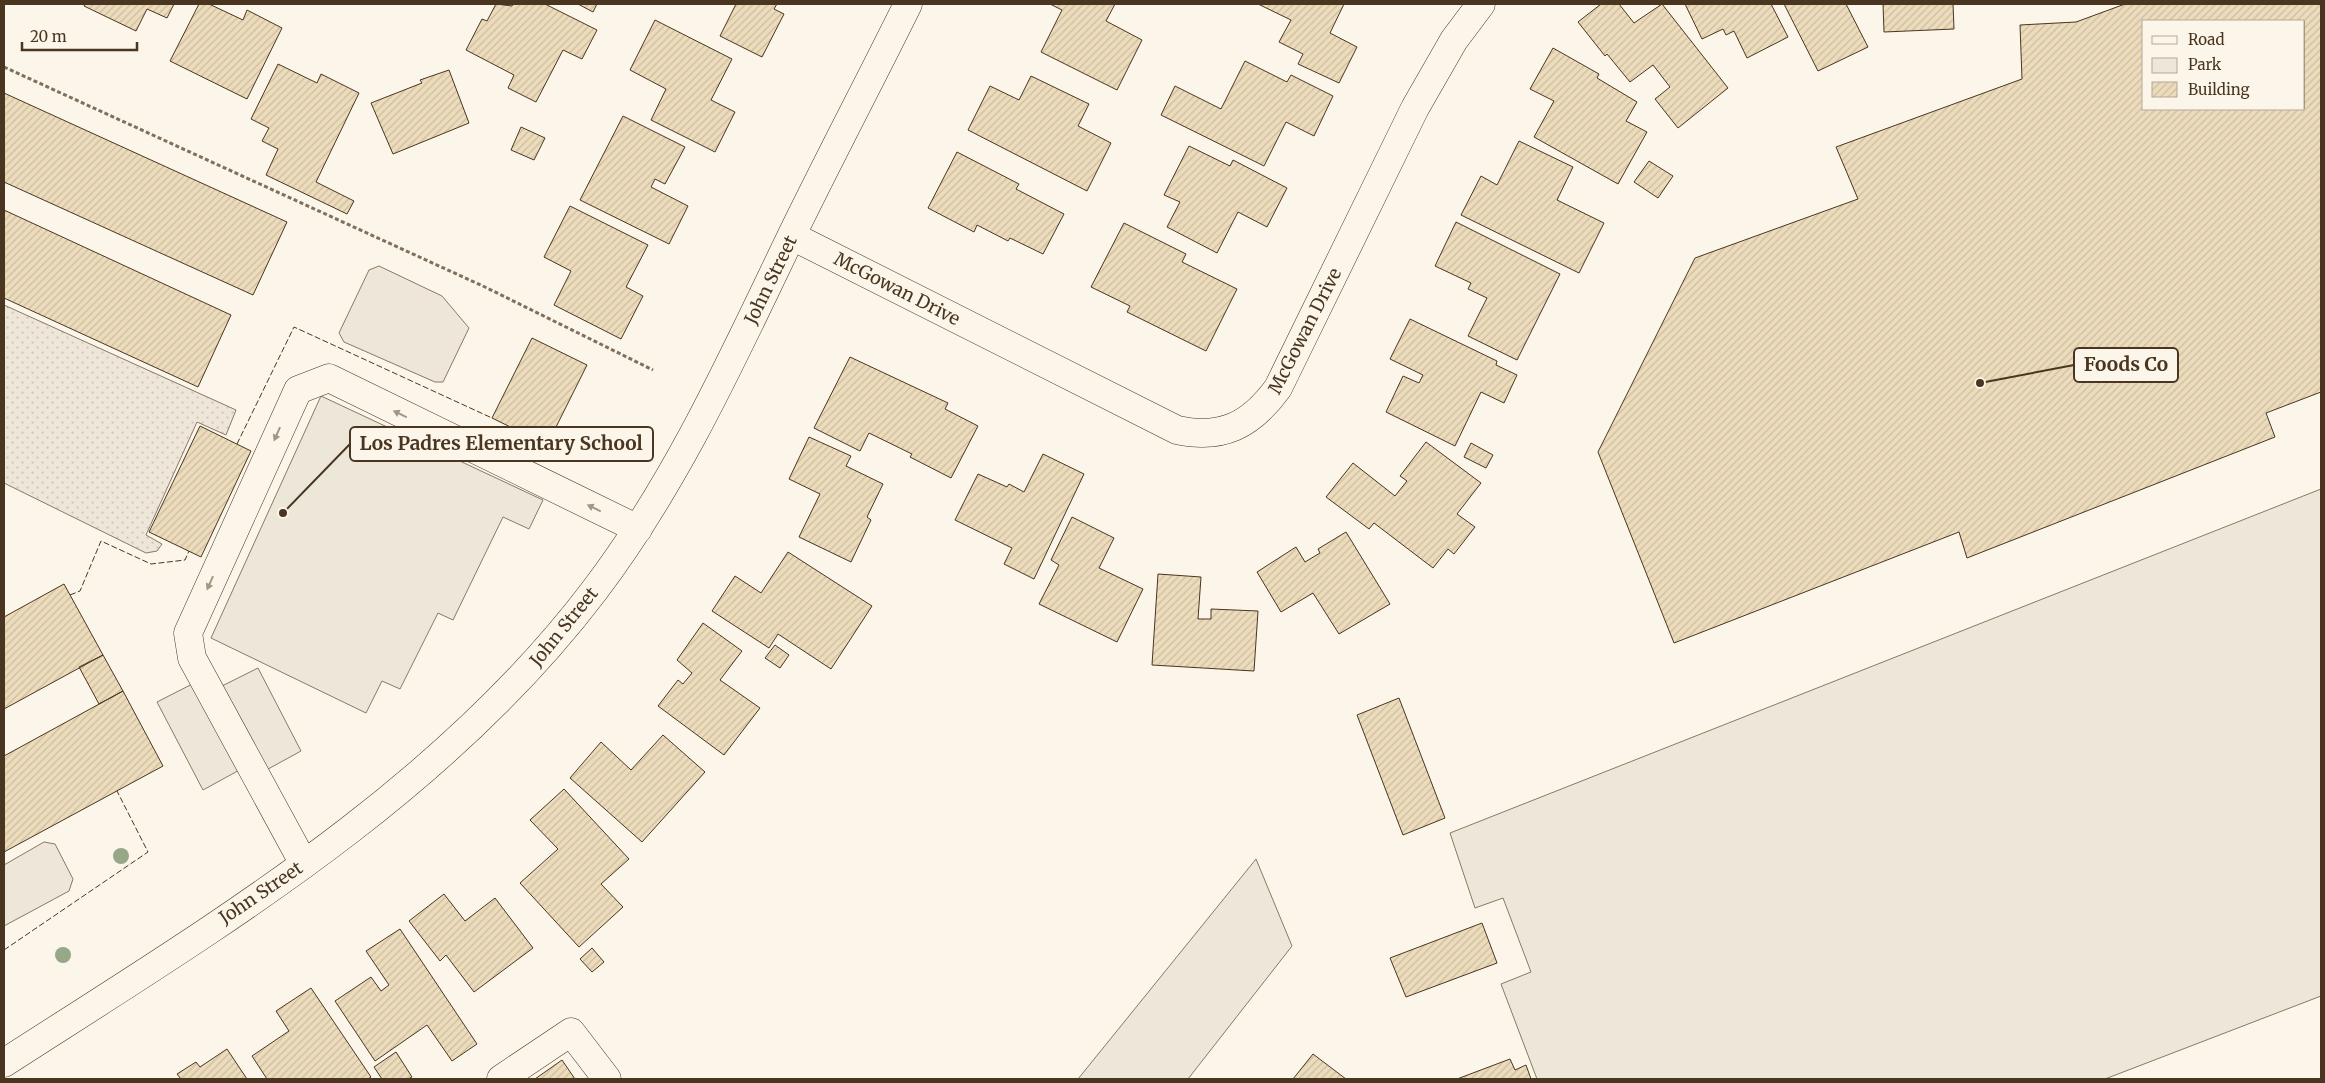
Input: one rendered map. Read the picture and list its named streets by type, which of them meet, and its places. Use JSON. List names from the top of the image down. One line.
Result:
{"streets":{"main road":["John Street","McGowan Drive"]},"crossings":[["John Street","McGowan Drive"]],"places":["Foods Co","Los Padres Elementary School"],"legend":["Road","Park","Building"],"scale_bar":"20 m"}
